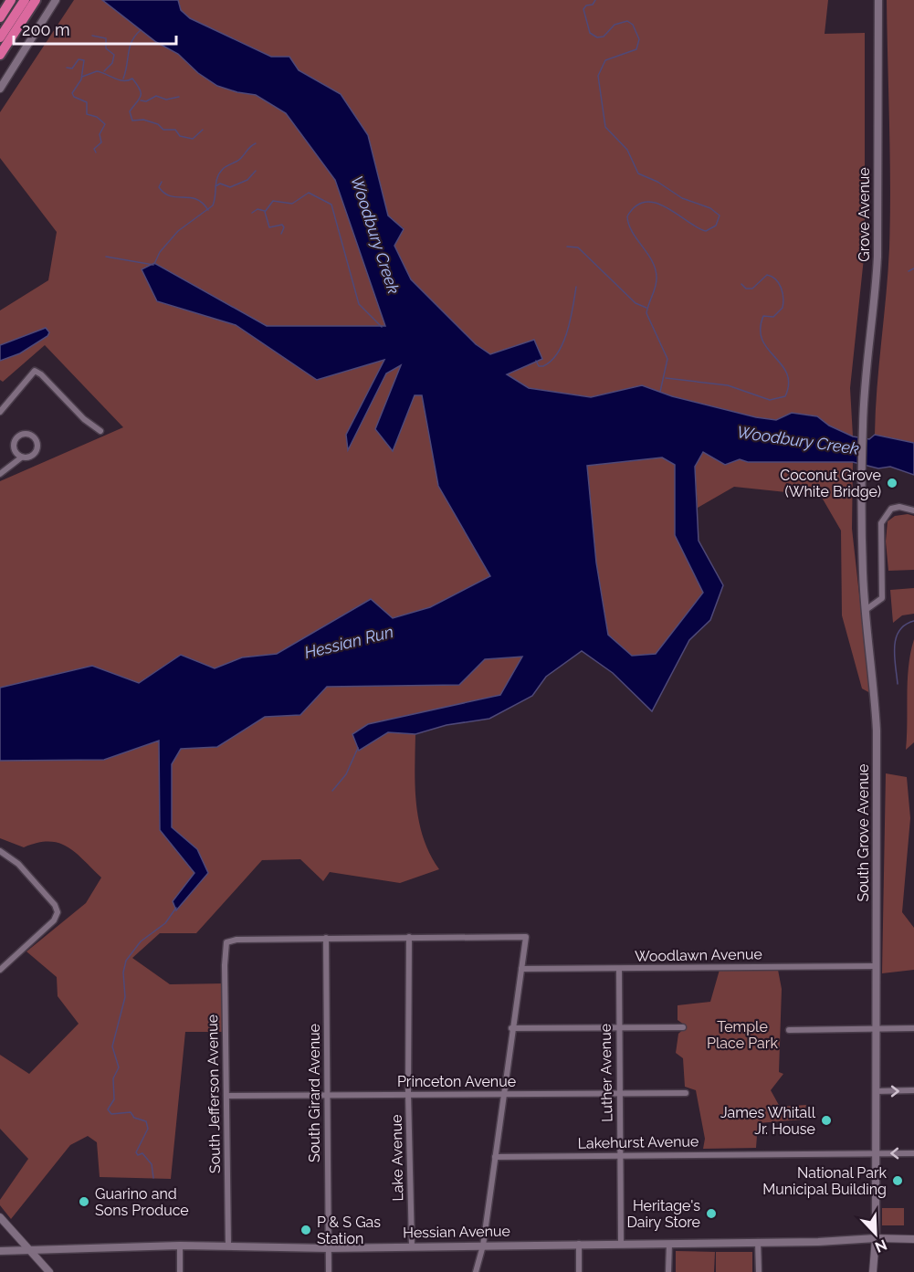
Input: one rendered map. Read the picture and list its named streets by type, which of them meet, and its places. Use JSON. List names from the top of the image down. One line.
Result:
{"streets":{"main road":["Grove Avenue","South Grove Avenue","Hessian Avenue"],"street":["Woodlawn Avenue","Luther Avenue","Princeton Avenue","South Girard Avenue","South Jefferson Avenue","Lakehurst Avenue","Lake Avenue"]},"crossings":[["Grove Avenue","South Grove Avenue"],["South Grove Avenue","Woodlawn Avenue"],["South Grove Avenue","Lakehurst Avenue"],["South Grove Avenue","Hessian Avenue"],["Woodlawn Avenue","Luther Avenue"],["Luther Avenue","Princeton Avenue"],["Luther Avenue","Lakehurst Avenue"],["Luther Avenue","Hessian Avenue"],["Princeton Avenue","South Girard Avenue"],["Princeton Avenue","South Jefferson Avenue"],["Princeton Avenue","Lake Avenue"],["South Girard Avenue","South Jefferson Avenue"],["South Girard Avenue","Hessian Avenue"],["South Jefferson Avenue","Hessian Avenue"],["Lake Avenue","Hessian Avenue"]],"water":["Woodbury Creek","Hessian Run"],"parks":["Temple Place Park"],"places":["Coconut Grove (White Bridge)","James Whitall Jr. House","National Park Municipal Building","Guarino and Sons Produce","Heritage's Dairy Store","P & S Gas Station"],"scale_bar":"200 m","north":"bottom right"}
